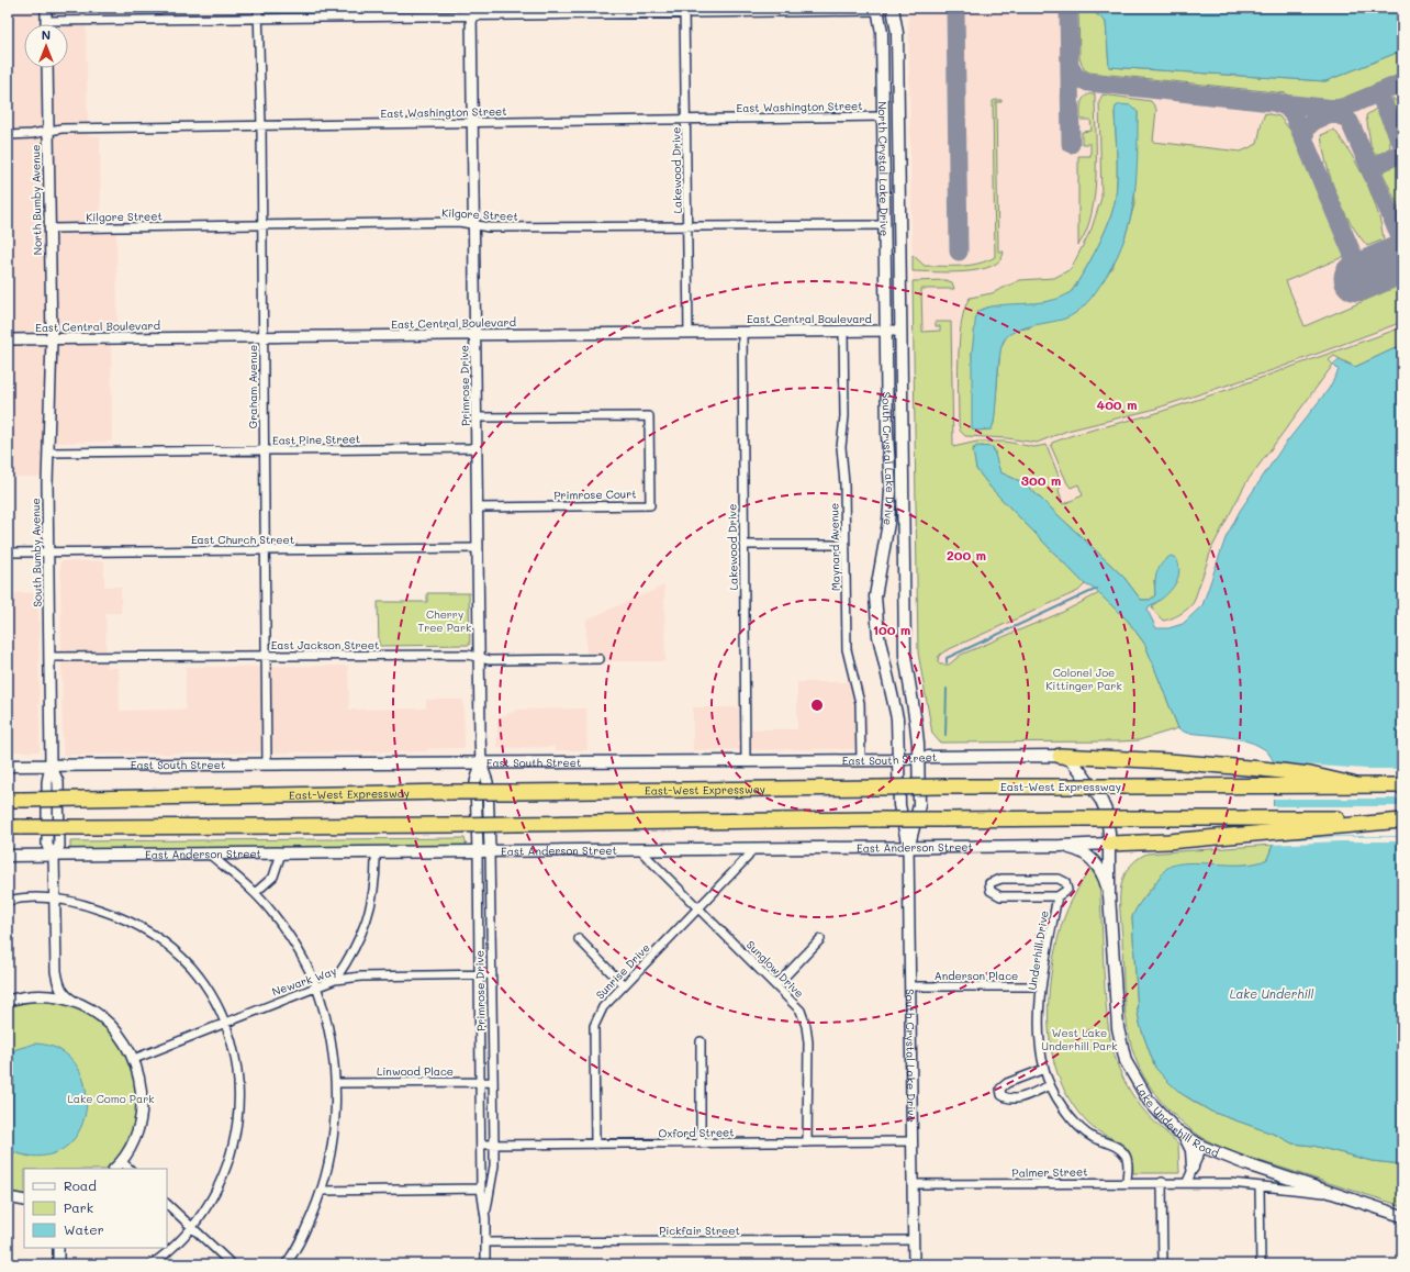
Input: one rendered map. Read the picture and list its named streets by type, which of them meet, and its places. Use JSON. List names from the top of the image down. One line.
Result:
{"streets":{"highway":["East-West Expressway"],"main road":["North Crystal Lake Drive","South Crystal Lake Drive","East South Street","East Anderson Street","Lake Underhill Road"],"street":["East Washington Street","Lakewood Drive","North Bumby Avenue","Kilgore Street","East Central Boulevard","Primrose Drive","Graham Avenue","East Pine Street","Primrose Court","East Church Street","Maynard Avenue","South Bumby Avenue","East Jackson Street","Underhill Drive","Sunglow Drive","Sunrise Drive","Anderson Place","Newark Way","Linwood Place","Oxford Street","Palmer Street","Pickfair Street"]},"crossings":[["East Washington Street","North Crystal Lake Drive"],["East Washington Street","Lakewood Drive"],["East Washington Street","North Bumby Avenue"],["East Washington Street","Primrose Drive"],["East Washington Street","Graham Avenue"],["North Crystal Lake Drive","Kilgore Street"],["North Crystal Lake Drive","East Central Boulevard"],["North Crystal Lake Drive","South Crystal Lake Drive"],["Lakewood Drive","Kilgore Street"],["Lakewood Drive","East Central Boulevard"],["Lakewood Drive","East South Street"],["North Bumby Avenue","Kilgore Street"],["North Bumby Avenue","East Central Boulevard"],["North Bumby Avenue","South Bumby Avenue"],["Kilgore Street","Primrose Drive"],["Kilgore Street","Graham Avenue"],["East Central Boulevard","Primrose Drive"],["East Central Boulevard","Graham Avenue"],["East Central Boulevard","South Crystal Lake Drive"],["East Central Boulevard","Maynard Avenue"],["East Central Boulevard","South Bumby Avenue"],["Primrose Drive","East Pine Street"],["Primrose Drive","Primrose Court"],["Primrose Drive","East Church Street"],["Primrose Drive","East Jackson Street"],["Primrose Drive","East South Street"],["Primrose Drive","East Anderson Street"],["Primrose Drive","Newark Way"],["Primrose Drive","Linwood Place"],["Primrose Drive","Oxford Street"],["Primrose Drive","Pickfair Street"],["Graham Avenue","East Pine Street"],["Graham Avenue","East Church Street"],["Graham Avenue","East Jackson Street"],["Graham Avenue","East South Street"],["East Pine Street","South Bumby Avenue"],["South Crystal Lake Drive","East South Street"],["South Crystal Lake Drive","East Anderson Street"],["South Crystal Lake Drive","Anderson Place"],["South Crystal Lake Drive","Oxford Street"],["South Crystal Lake Drive","Palmer Street"],["South Crystal Lake Drive","Pickfair Street"],["East Church Street","South Bumby Avenue"],["Maynard Avenue","East South Street"],["South Bumby Avenue","East Jackson Street"],["South Bumby Avenue","East South Street"],["South Bumby Avenue","East Anderson Street"],["East South Street","Lake Underhill Road"],["East Anderson Street","Sunglow Drive"],["East Anderson Street","Sunrise Drive"],["East Anderson Street","Lake Underhill Road"],["Underhill Drive","Anderson Place"],["Underhill Drive","Palmer Street"],["Sunglow Drive","Sunrise Drive"],["Sunglow Drive","Oxford Street"],["Sunrise Drive","Oxford Street"],["Lake Underhill Road","Palmer Street"]],"water":["Lake Underhill"],"parks":["Cherry Tree Park","Colonel Joe Kittinger Park","West Lake Underhill Park","Lake Como Park"],"legend":["Road","Park","Water"],"north":"top","rings":["400 m","300 m","200 m","100 m"]}
